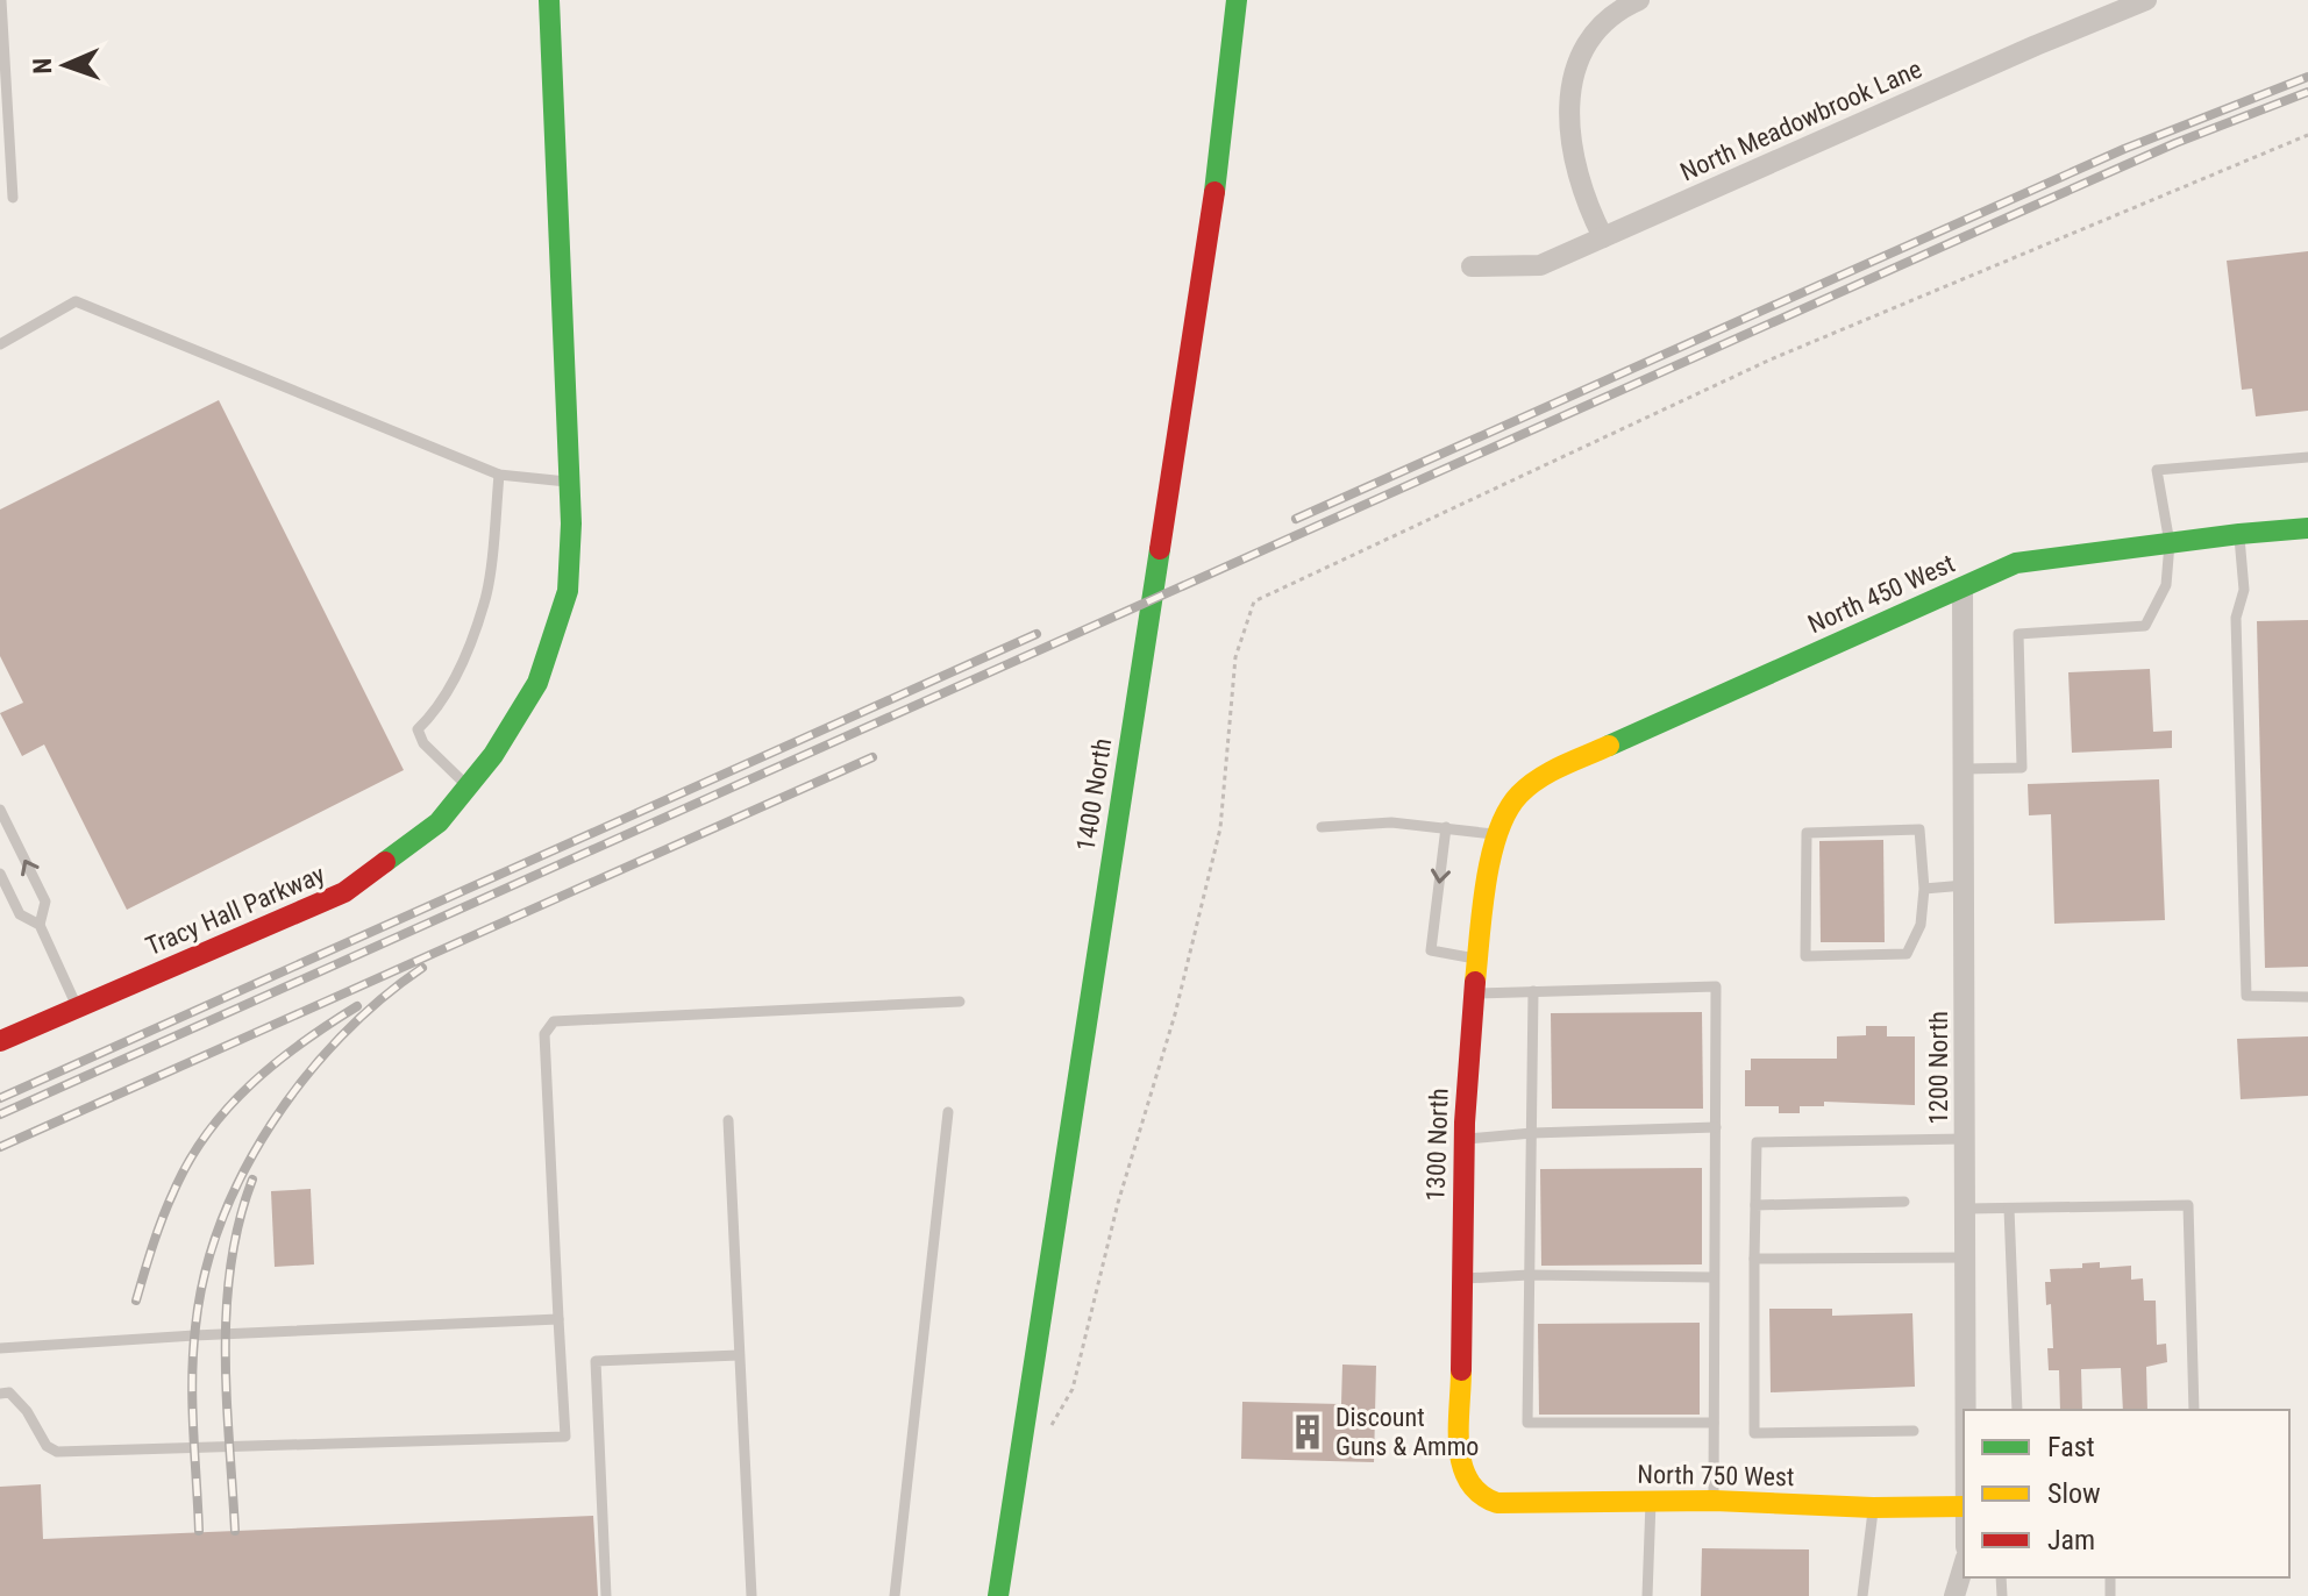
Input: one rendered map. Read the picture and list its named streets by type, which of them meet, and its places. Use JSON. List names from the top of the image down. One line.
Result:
{"streets":{"street":["North Meadowbrook Lane","North 450 West","1400 North","Tracy Hall Parkway","1200 North","1300 North","North 750 West"]},"crossings":[["North 450 West","1200 North"],["North 450 West","1300 North"],["1300 North","North 750 West"]],"places":{"building":["Discount Guns & Ammo"]},"legend":["Fast","Slow","Jam"],"north":"left"}
